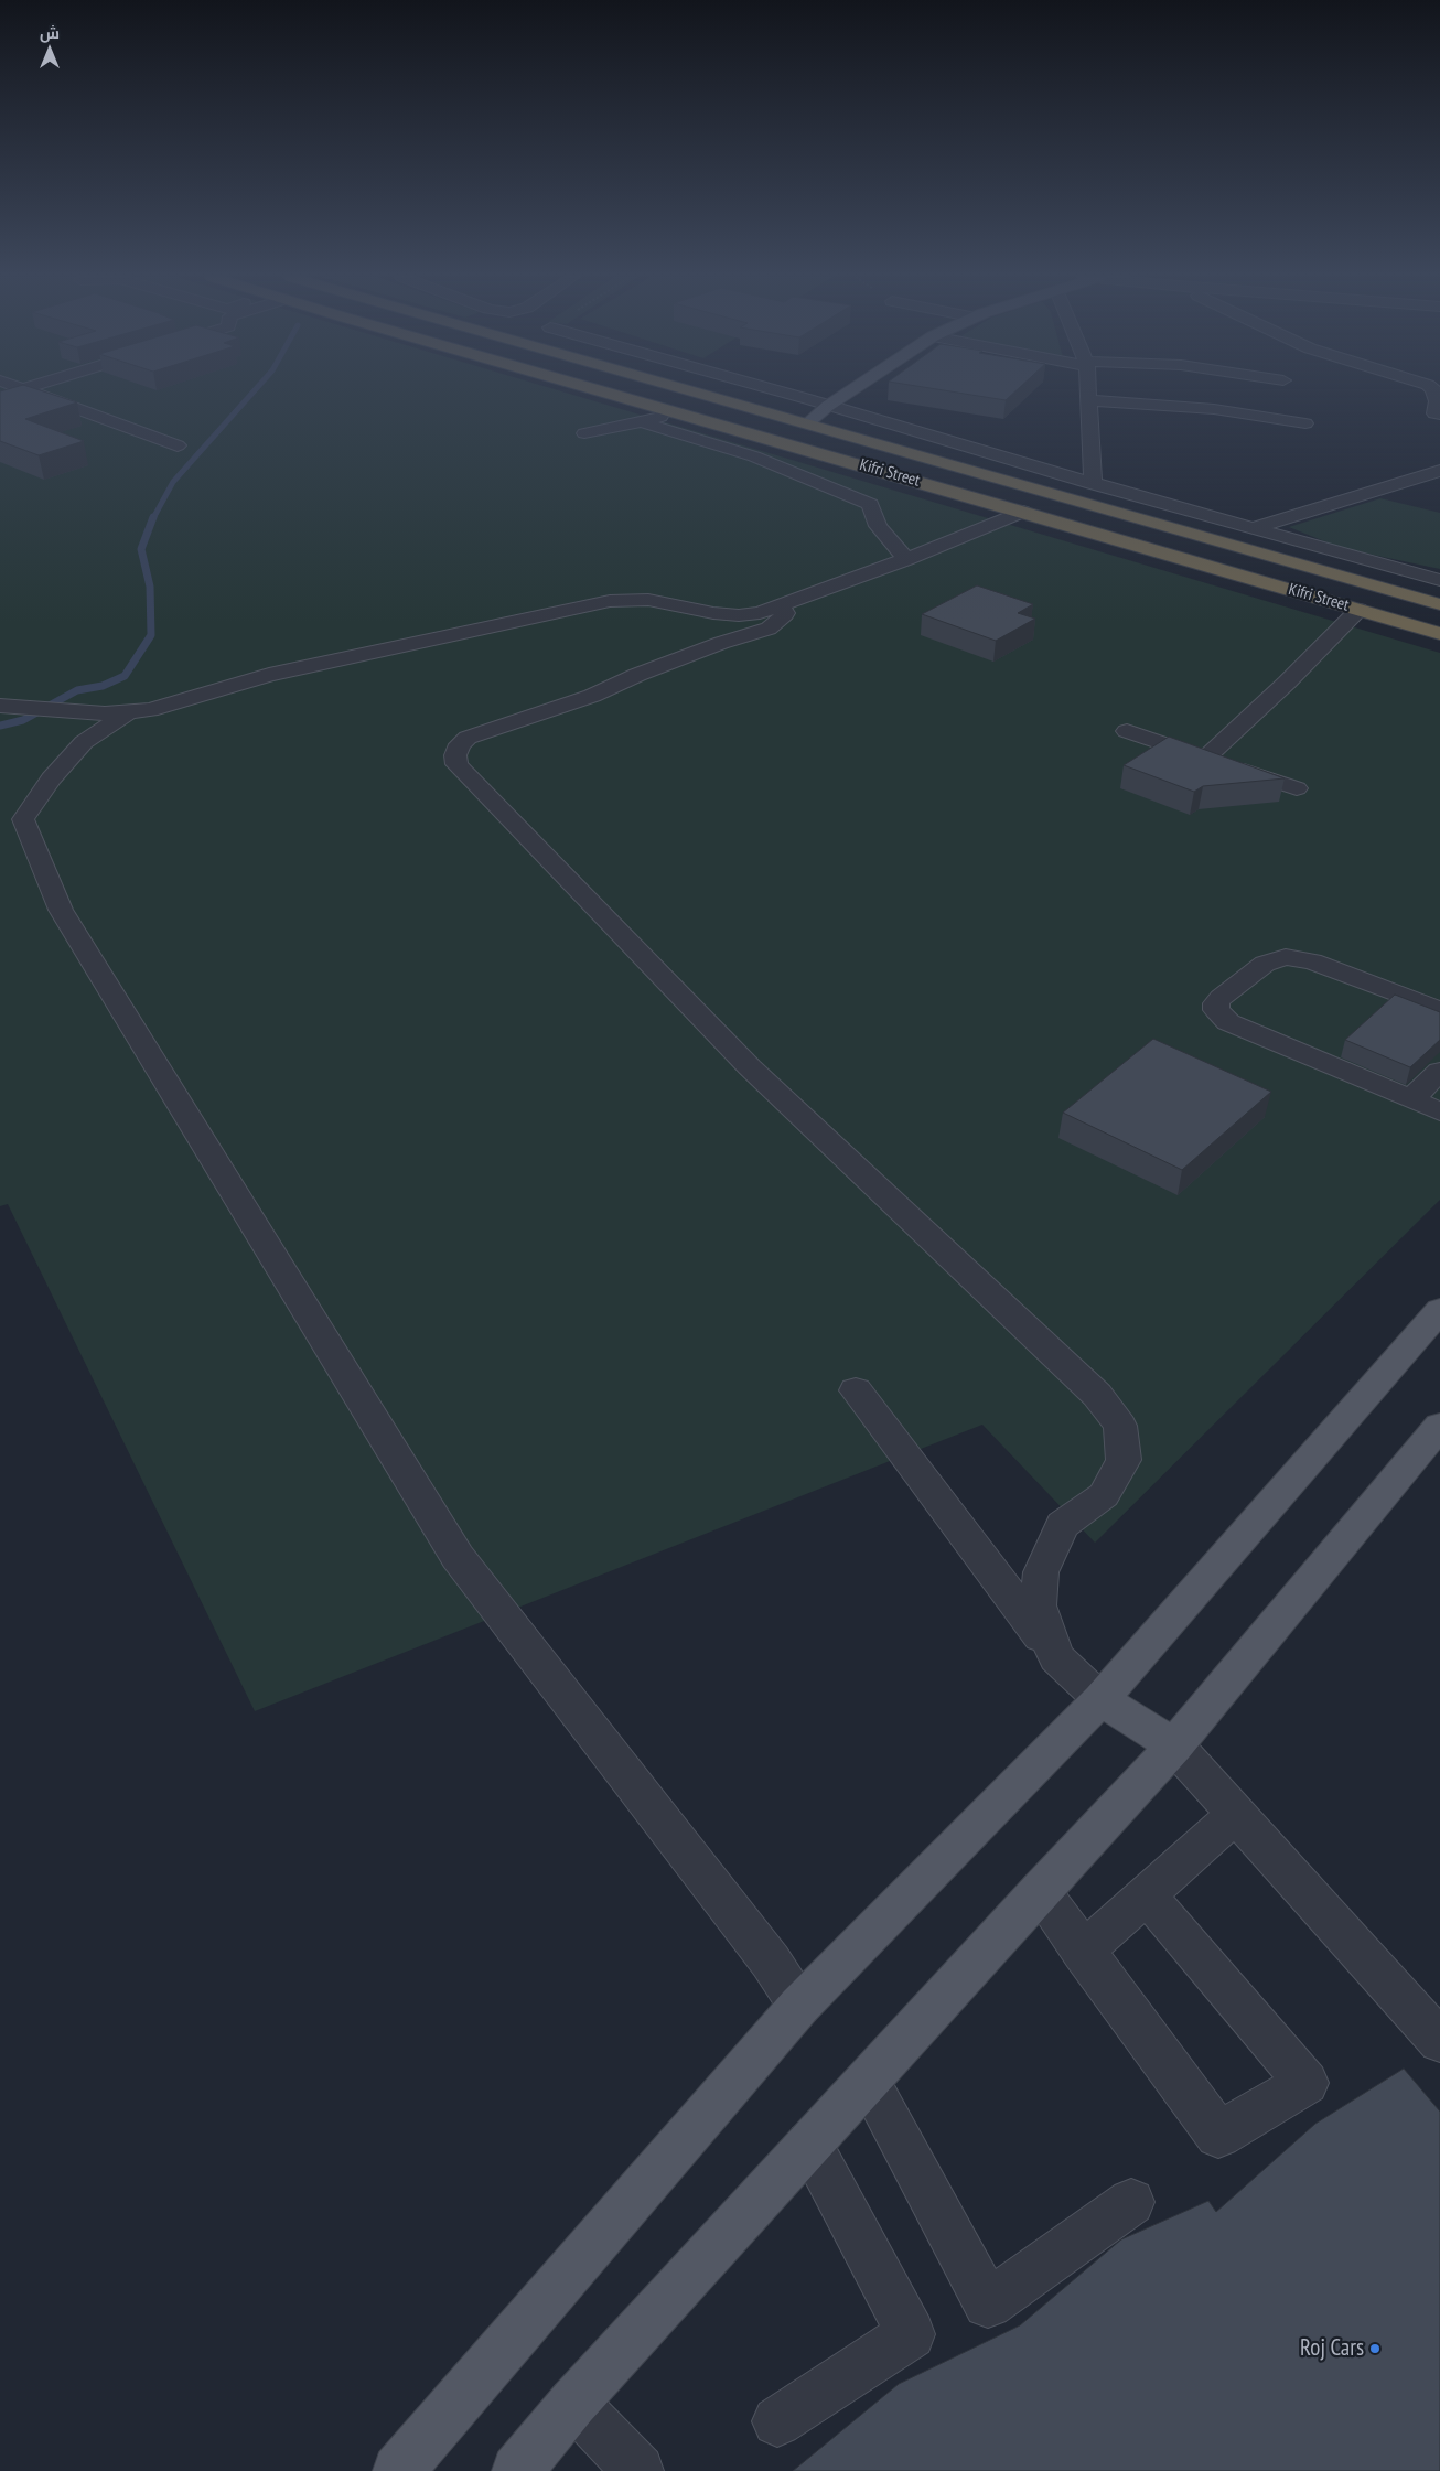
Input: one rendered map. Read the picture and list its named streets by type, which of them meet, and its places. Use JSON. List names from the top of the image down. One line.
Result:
{"streets":{"highway":["Kifri Street"]},"places":["Roj Cars"],"north":"top"}
